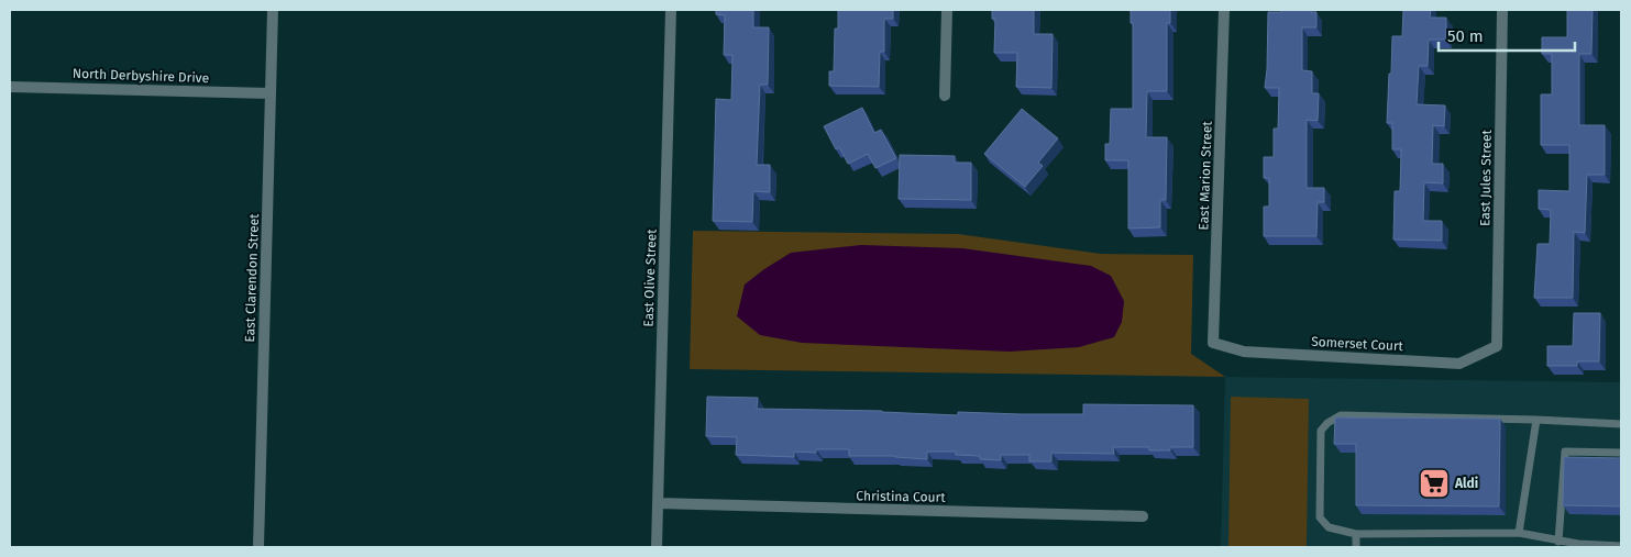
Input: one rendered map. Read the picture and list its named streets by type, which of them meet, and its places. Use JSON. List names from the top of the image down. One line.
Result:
{"streets":{"street":["North Derbyshire Drive","East Marion Street","East Jules Street","East Clarendon Street","East Olive Street","Somerset Court","Christina Court"]},"crossings":[["North Derbyshire Drive","East Clarendon Street"],["East Marion Street","Somerset Court"],["East Jules Street","Somerset Court"],["East Olive Street","Christina Court"]],"places":{"supermarket":["Aldi"]},"scale_bar":"50 m"}
